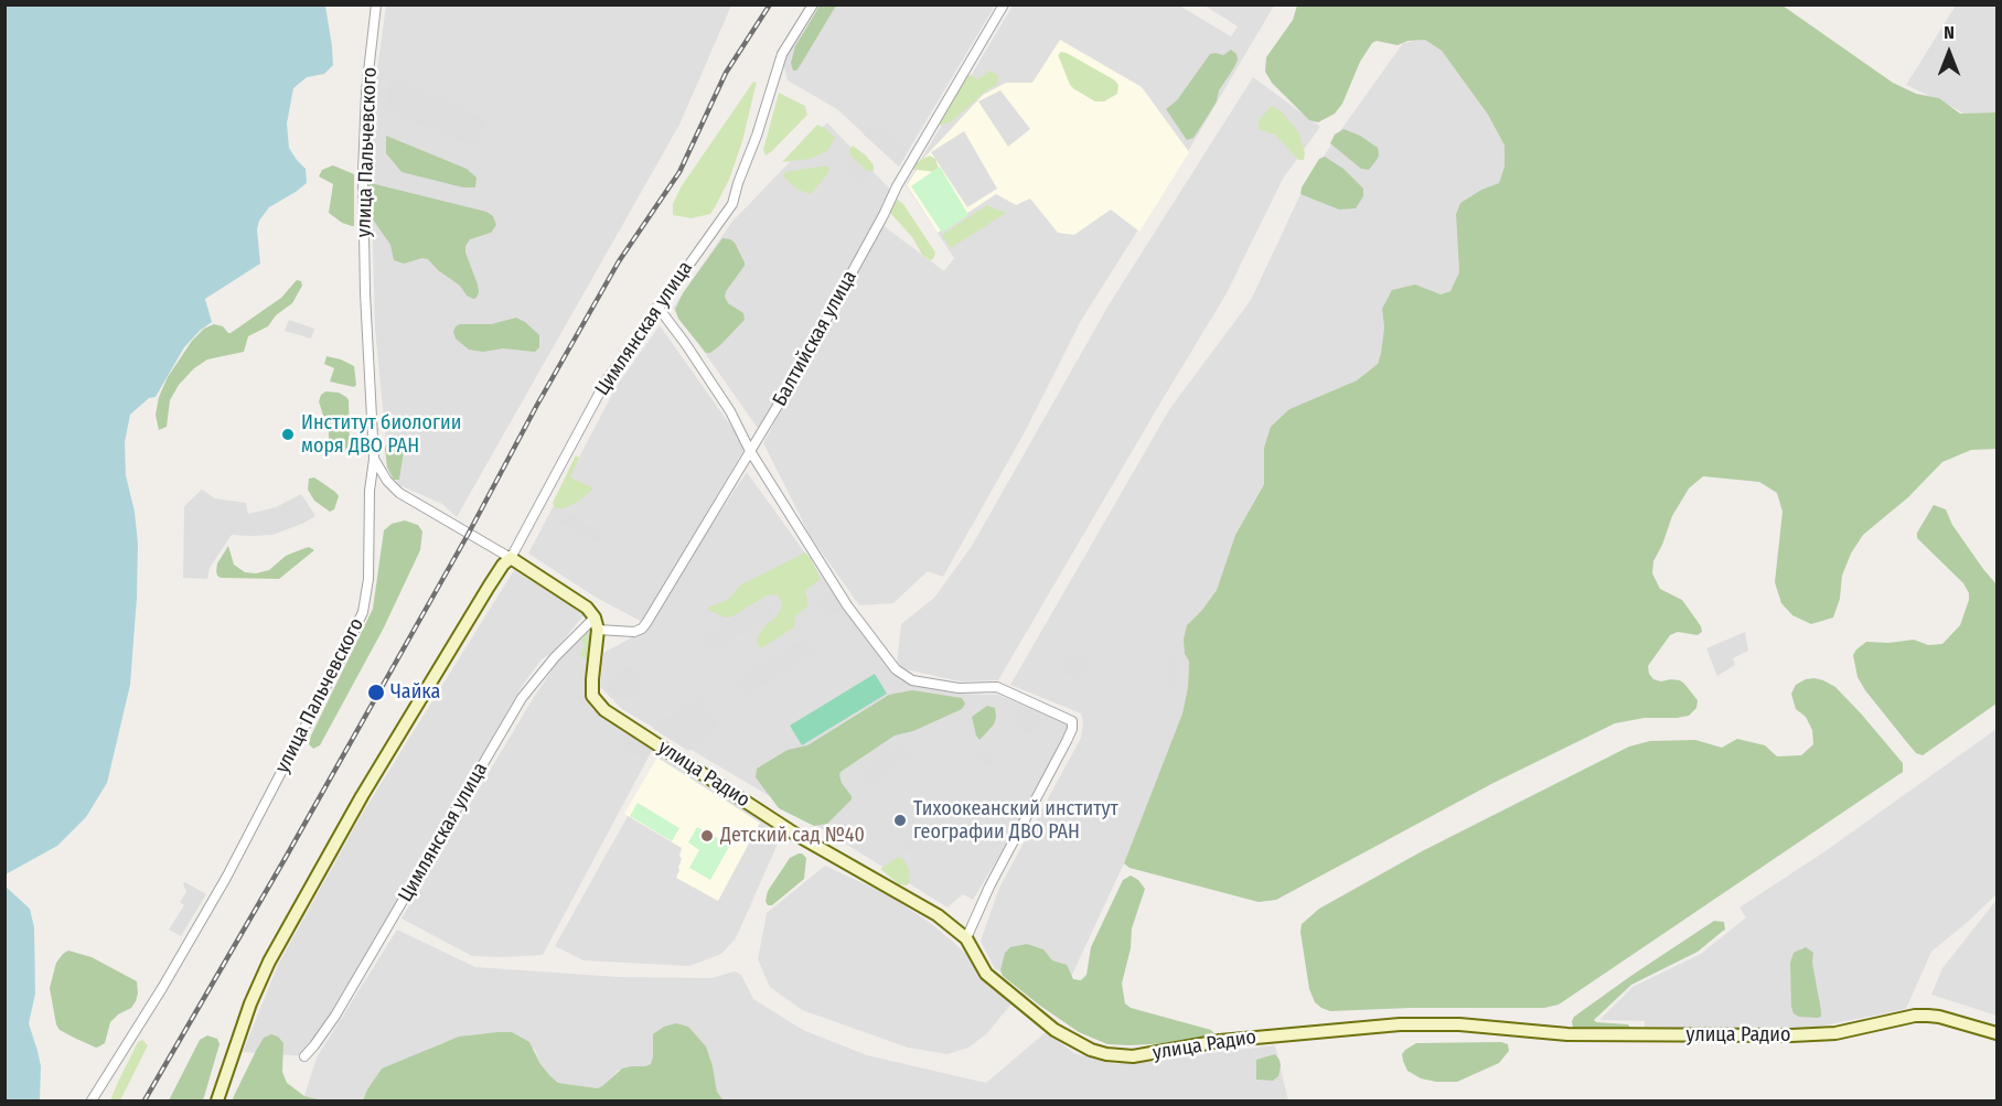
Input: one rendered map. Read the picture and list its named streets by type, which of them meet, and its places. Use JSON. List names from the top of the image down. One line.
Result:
{"streets":{"main road":["улица Радио"],"street":["улица Пальчевского","Цимлянская улица","Балтийская улица"]},"crossings":[["Цимлянская улица","Балтийская улица"],["Цимлянская улица","улица Радио"],["Балтийская улица","улица Радио"]],"places":["Институт биологии моря ДВО РАН","Чайка","Тихоокеанский институт географии ДВО РАН","Детский сад №40"],"north":"top"}
